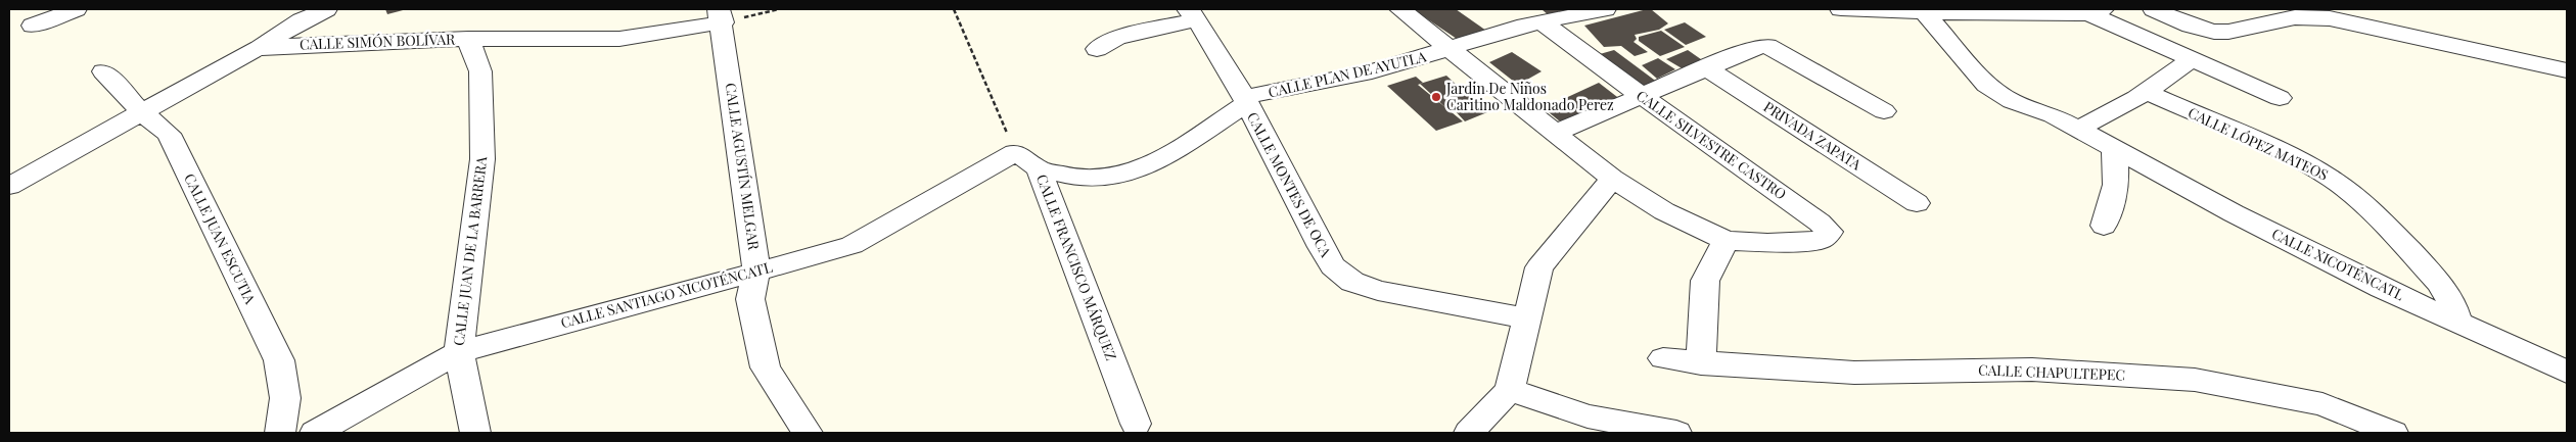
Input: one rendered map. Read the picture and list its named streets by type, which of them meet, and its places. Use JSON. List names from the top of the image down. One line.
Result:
{"streets":{"street":["CALLE SIMÓN BOLÍVAR","CALLE PLAN DE AYUTLA","PRIVADA ZAPATA","CALLE LÓPEZ MATEOS","CALLE SILVESTRE CASTRO","CALLE AGUSTÍN MELGAR","CALLE MONTES DE OCA","CALLE JUAN ESCUTIA","CALLE JUAN DE LA BARRERA","CALLE XICOTÉNCATL","CALLE FRANCISCO MÁRQUEZ","CALLE SANTIAGO XICOTÉNCATL","CALLE CHAPULTEPEC"]},"crossings":[["CALLE SIMÓN BOLÍVAR","CALLE AGUSTÍN MELGAR"],["CALLE SIMÓN BOLÍVAR","CALLE JUAN ESCUTIA"],["CALLE SIMÓN BOLÍVAR","CALLE JUAN DE LA BARRERA"],["CALLE PLAN DE AYUTLA","CALLE SILVESTRE CASTRO"],["CALLE PLAN DE AYUTLA","CALLE MONTES DE OCA"],["CALLE PLAN DE AYUTLA","CALLE FRANCISCO MÁRQUEZ"],["CALLE LÓPEZ MATEOS","CALLE XICOTÉNCATL"],["CALLE AGUSTÍN MELGAR","CALLE SANTIAGO XICOTÉNCATL"],["CALLE JUAN DE LA BARRERA","CALLE SANTIAGO XICOTÉNCATL"],["CALLE FRANCISCO MÁRQUEZ","CALLE SANTIAGO XICOTÉNCATL"]],"places":["Jardin De Niños Caritino Maldonado Perez"]}
